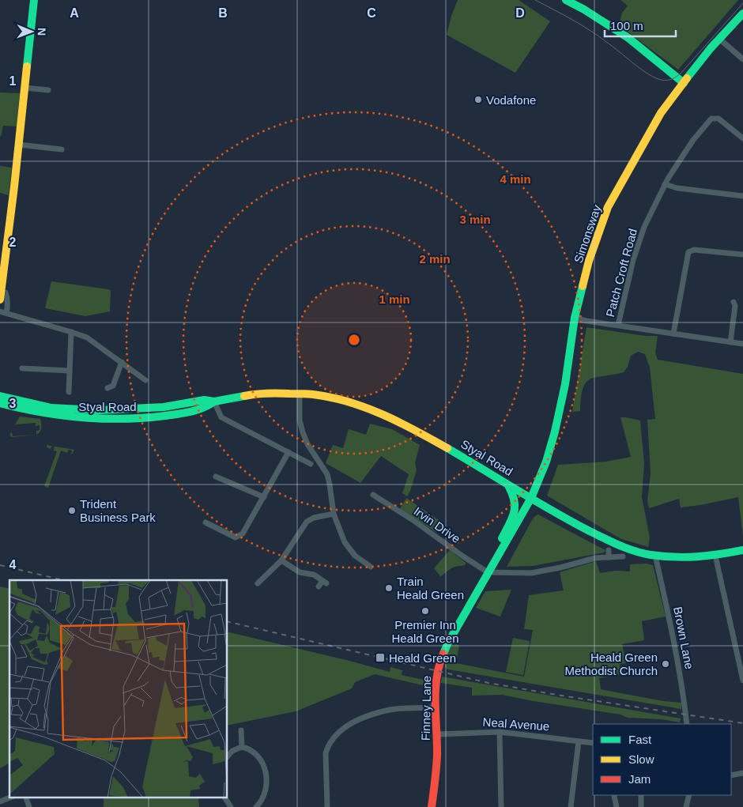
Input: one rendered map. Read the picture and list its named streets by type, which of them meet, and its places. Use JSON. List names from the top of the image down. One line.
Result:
{"streets":{"street":["Simonsway","Patch Croft Road","Styal Road","Irvin Drive","Brown Lane","Finney Lane","Neal Avenue"]},"crossings":[["Simonsway","Styal Road"],["Simonsway","Finney Lane"],["Styal Road","Brown Lane"],["Styal Road","Finney Lane"],["Irvin Drive","Finney Lane"],["Finney Lane","Neal Avenue"]],"places":{"other":["Vodafone","Trident Business Park","Train Heald Green","Premier Inn Heald Green","Heald Green Methodist Church"],"transit":["Heald Green"]},"legend":["Fast","Slow","Jam"],"scale_bar":"100 m","north":"right","grid":{"columns":["A","B","C","D"],"rows":["1","2","3","4"]},"rings":["4 min","3 min","2 min","1 min"]}
